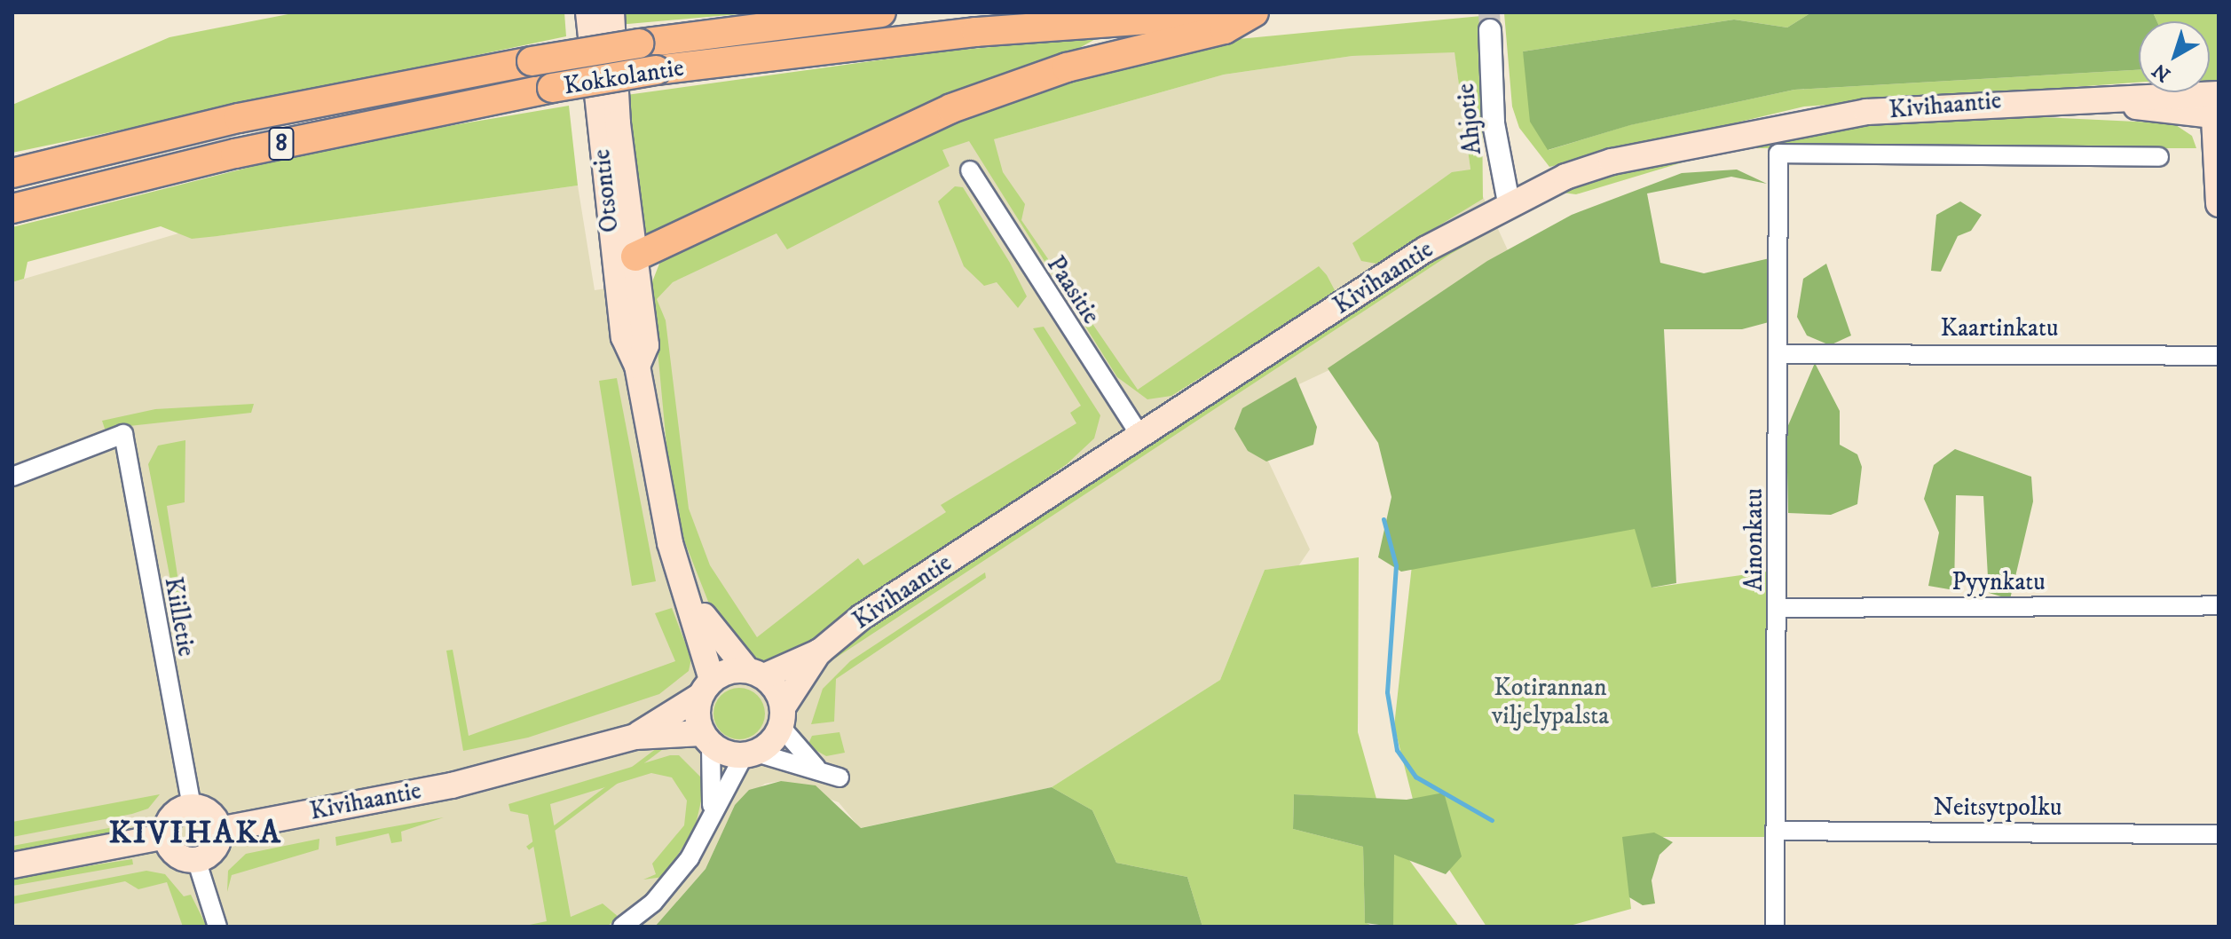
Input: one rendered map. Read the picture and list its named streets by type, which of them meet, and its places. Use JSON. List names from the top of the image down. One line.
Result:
{"streets":{"highway":["Kokkolantie","8"],"main road":["Kivihaantie","Otsontie"],"street":["Ahjotie","Paasitie","Kaartinkatu","Ainonkatu","Pyynkatu","Kiilletie","Neitsytpolku"]},"crossings":[["Kivihaantie","Ahjotie"],["Kivihaantie","Otsontie"],["Kivihaantie","Paasitie"],["Kivihaantie","Kiilletie"],["Kaartinkatu","Ainonkatu"],["Ainonkatu","Pyynkatu"],["Ainonkatu","Neitsytpolku"]],"districts":["KIVIHAKA"],"parks":["Kotirannan viljelypalsta"],"north":"bottom left"}
